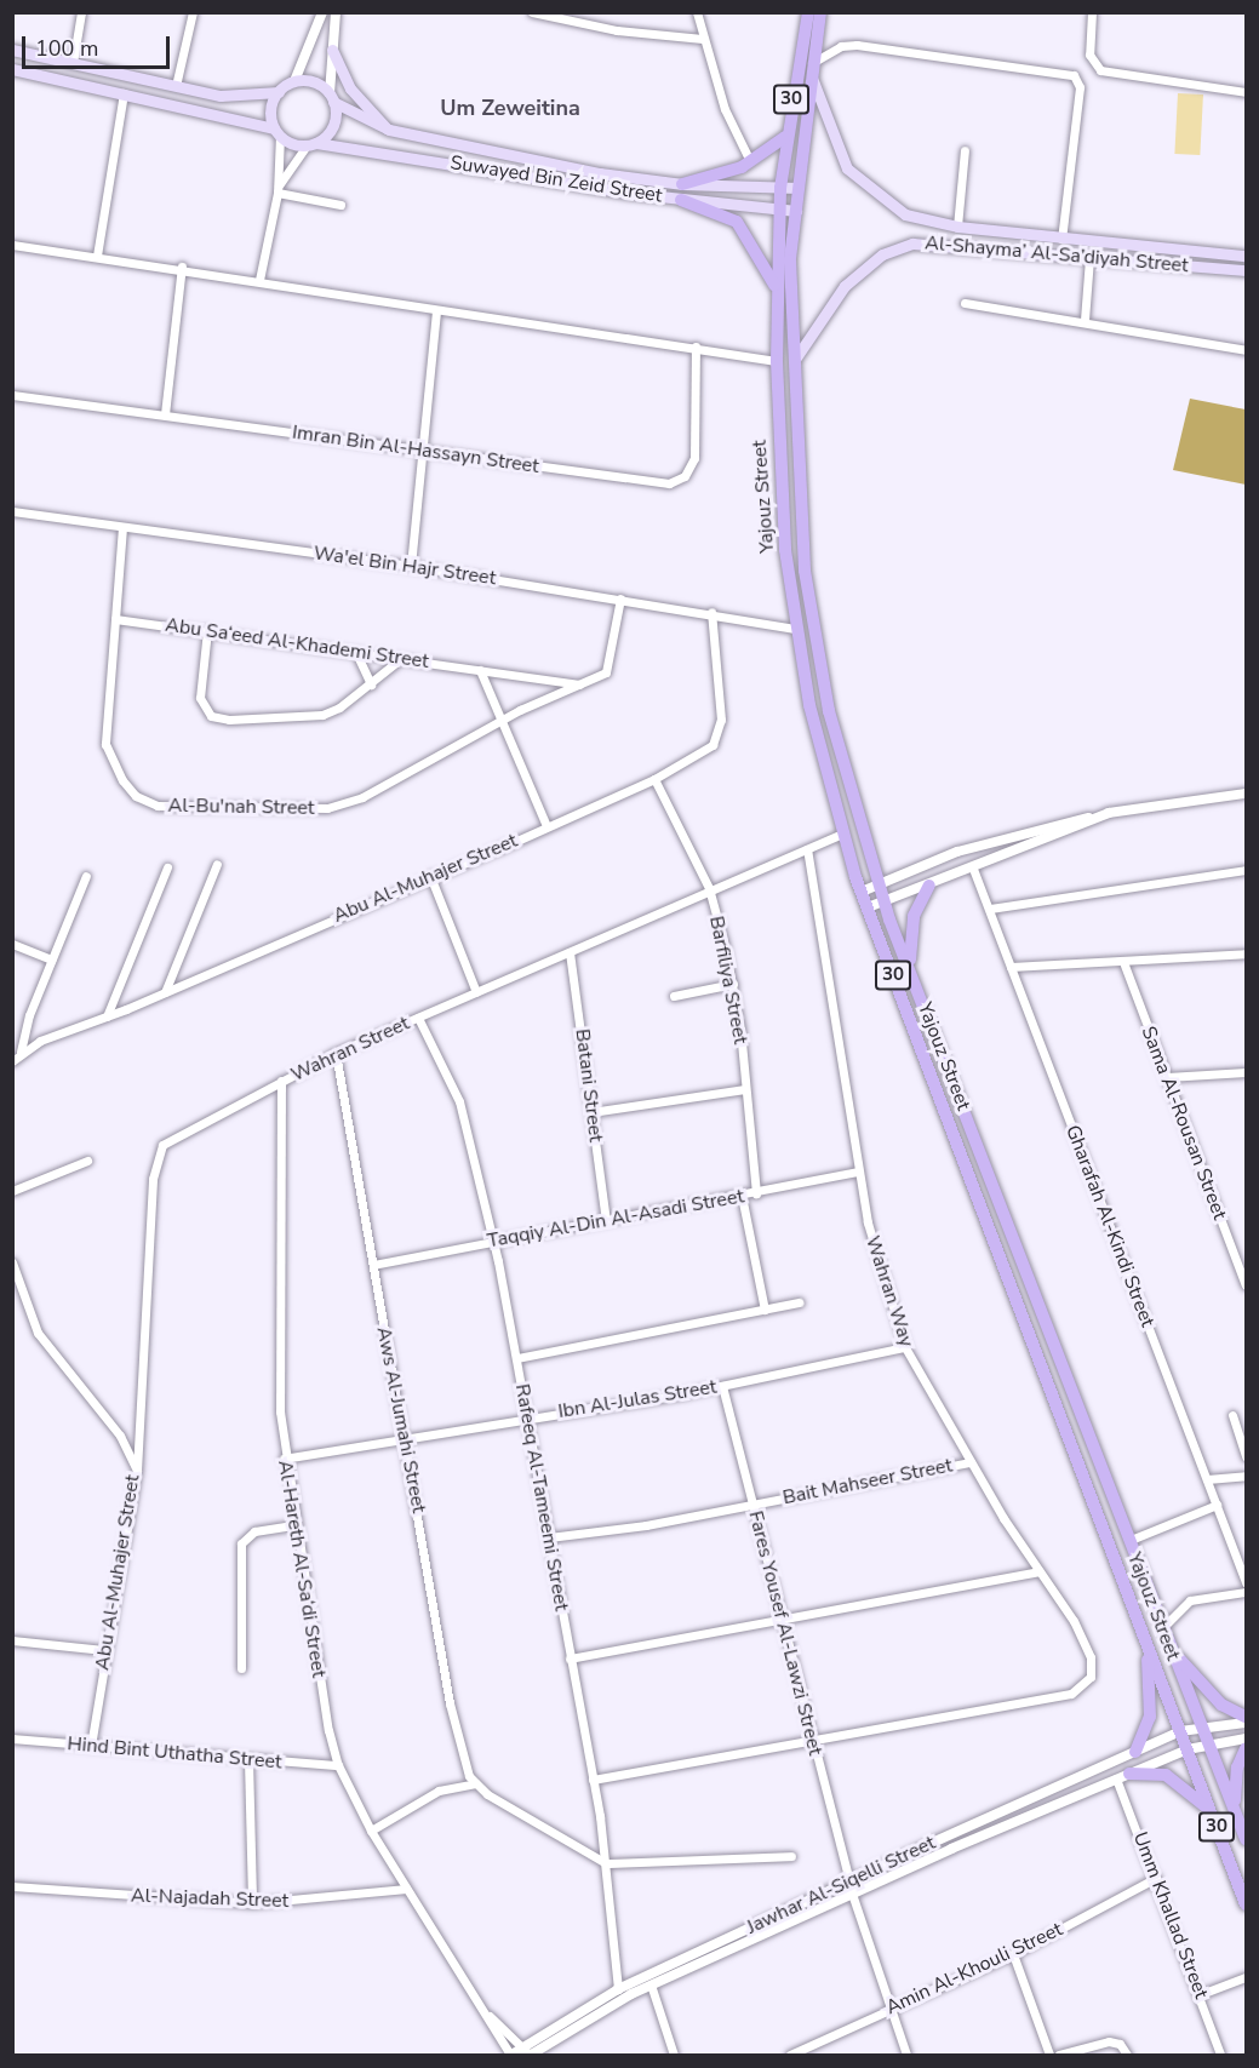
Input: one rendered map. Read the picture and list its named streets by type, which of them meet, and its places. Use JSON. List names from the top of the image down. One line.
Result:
{"streets":{"main road":["30","Suwayed Bin Zeid Street","Al-Shayma’ Al-Sa’diyah Street","Yajouz Street"],"street":["Imran Bin Al-Hassayn Street","Wa'el Bin Hajr Street","Abu Sa‘eed Al-Khademi Street","Al-Bu'nah Street","Abu Al-Muhajer Street","Barfiliya Street","Wahran Street","Batani Street","Sama Al-Rousan Street","Taqqiy Al-Din Al-Asadi Street","Gharafah Al-Kindi Street","Wahran Way","Ibn Al-Julas Street","Aws Al-Jumahi Street","Bait Mahseer Street","Rafeeq Al-Tameemi Street","Al-Hareth Al-Sa‘di Street","Fares Yousef Al-Lawzi Street","Hind Bint Uthatha Street","Jawhar Al-Siqelli Street","Al-Najadah Street","Umm Khallad Street","Amin Al-Khouli Street"]},"crossings":[["Suwayed Bin Zeid Street","Yajouz Street"],["Al-Shayma’ Al-Sa’diyah Street","Yajouz Street"],["Yajouz Street","Wa'el Bin Hajr Street"],["Yajouz Street","Wahran Street"],["Yajouz Street","Jawhar Al-Siqelli Street"],["Wa'el Bin Hajr Street","Al-Bu'nah Street"],["Wa'el Bin Hajr Street","Abu Al-Muhajer Street"],["Abu Sa‘eed Al-Khademi Street","Al-Bu'nah Street"],["Abu Al-Muhajer Street","Barfiliya Street"],["Abu Al-Muhajer Street","Wahran Street"],["Abu Al-Muhajer Street","Hind Bint Uthatha Street"],["Barfiliya Street","Wahran Street"],["Barfiliya Street","Taqqiy Al-Din Al-Asadi Street"],["Wahran Street","Batani Street"],["Wahran Street","Wahran Way"],["Wahran Street","Aws Al-Jumahi Street"],["Wahran Street","Rafeeq Al-Tameemi Street"],["Wahran Street","Al-Hareth Al-Sa‘di Street"],["Batani Street","Taqqiy Al-Din Al-Asadi Street"],["Taqqiy Al-Din Al-Asadi Street","Wahran Way"],["Taqqiy Al-Din Al-Asadi Street","Aws Al-Jumahi Street"],["Taqqiy Al-Din Al-Asadi Street","Rafeeq Al-Tameemi Street"],["Wahran Way","Ibn Al-Julas Street"],["Wahran Way","Bait Mahseer Street"],["Wahran Way","Fares Yousef Al-Lawzi Street"],["Ibn Al-Julas Street","Aws Al-Jumahi Street"],["Ibn Al-Julas Street","Rafeeq Al-Tameemi Street"],["Ibn Al-Julas Street","Al-Hareth Al-Sa‘di Street"],["Ibn Al-Julas Street","Fares Yousef Al-Lawzi Street"],["Bait Mahseer Street","Rafeeq Al-Tameemi Street"],["Bait Mahseer Street","Fares Yousef Al-Lawzi Street"],["Rafeeq Al-Tameemi Street","Jawhar Al-Siqelli Street"],["Al-Hareth Al-Sa‘di Street","Hind Bint Uthatha Street"],["Al-Hareth Al-Sa‘di Street","Jawhar Al-Siqelli Street"],["Al-Hareth Al-Sa‘di Street","Al-Najadah Street"],["Fares Yousef Al-Lawzi Street","Jawhar Al-Siqelli Street"],["Jawhar Al-Siqelli Street","Umm Khallad Street"],["Umm Khallad Street","Amin Al-Khouli Street"]],"districts":["Um Zeweitina"],"scale_bar":"100 m"}
